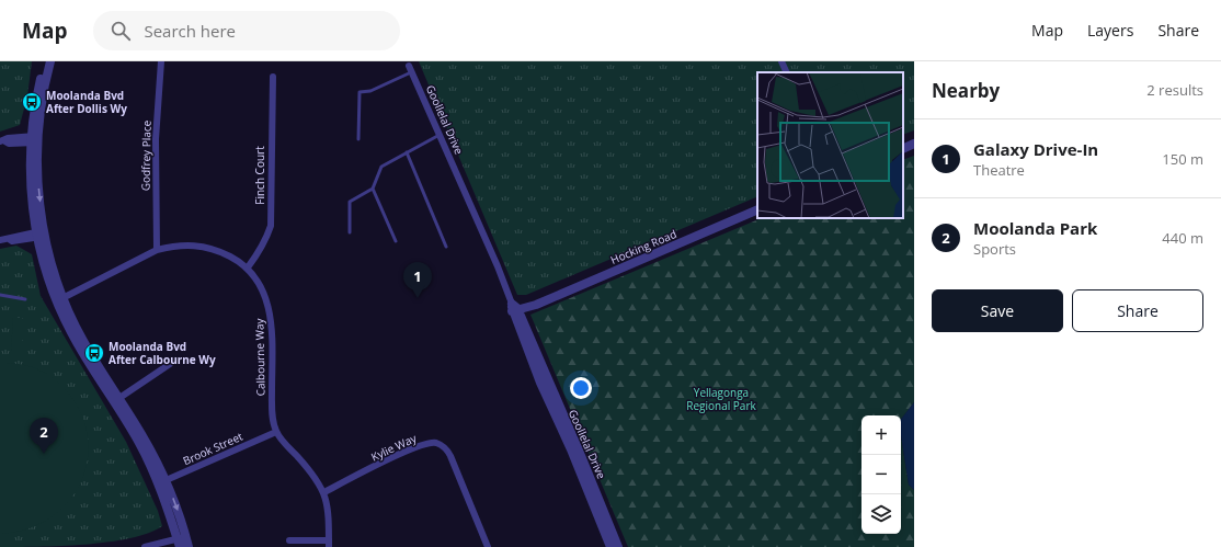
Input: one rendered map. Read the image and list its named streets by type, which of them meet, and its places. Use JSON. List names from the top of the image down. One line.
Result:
{"streets":{"street":["Goollelal Drive","Godfrey Place","Finch Court","Hocking Road","Calbourne Way","Kylie Way","Brook Street"]},"crossings":[["Goollelal Drive","Hocking Road"],["Godfrey Place","Calbourne Way"],["Finch Court","Calbourne Way"],["Calbourne Way","Brook Street"]],"parks":["Yellagonga Regional Park"],"places":{"bus stop":["Moolanda Bvd After Dollis Wy","Moolanda Bvd After Calbourne Wy"]},"page":{"header":"Map","search":"Search here","nav":["Map","Layers","Share"],"heading":["Nearby","2 results"],"list":[{"mark":"1","name":"Galaxy Drive-In","note":"Theatre","value":"150 m"},{"mark":"2","name":"Moolanda Park","note":"Sports","value":"440 m"}],"pins":["1","2"],"buttons":["Save","Share"],"map_buttons":["+","−"]}}
